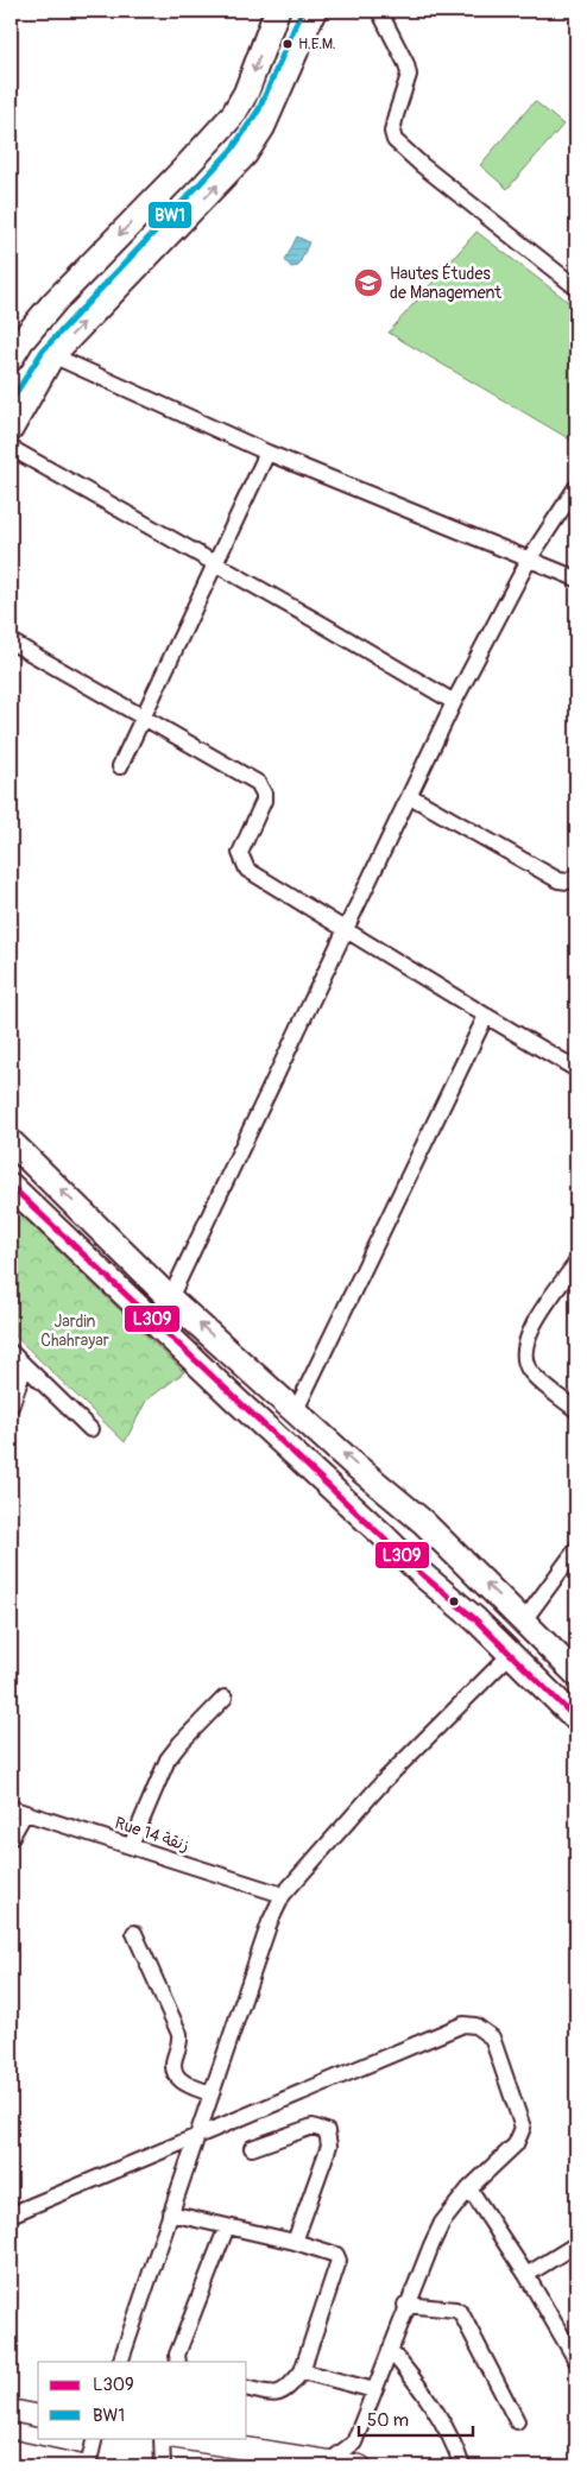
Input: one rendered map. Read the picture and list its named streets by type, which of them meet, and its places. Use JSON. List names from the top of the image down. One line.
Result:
{"streets":{"street":["Rue 14 زنقة"]},"parks":["Jardin Chahrayar"],"places":{"other":["H.E.M."],"school or university":["Hautes Études de Management"]},"lines":["transit line BW1","transit line L309"],"legend":["L309","BW1"],"scale_bar":"50 m"}
